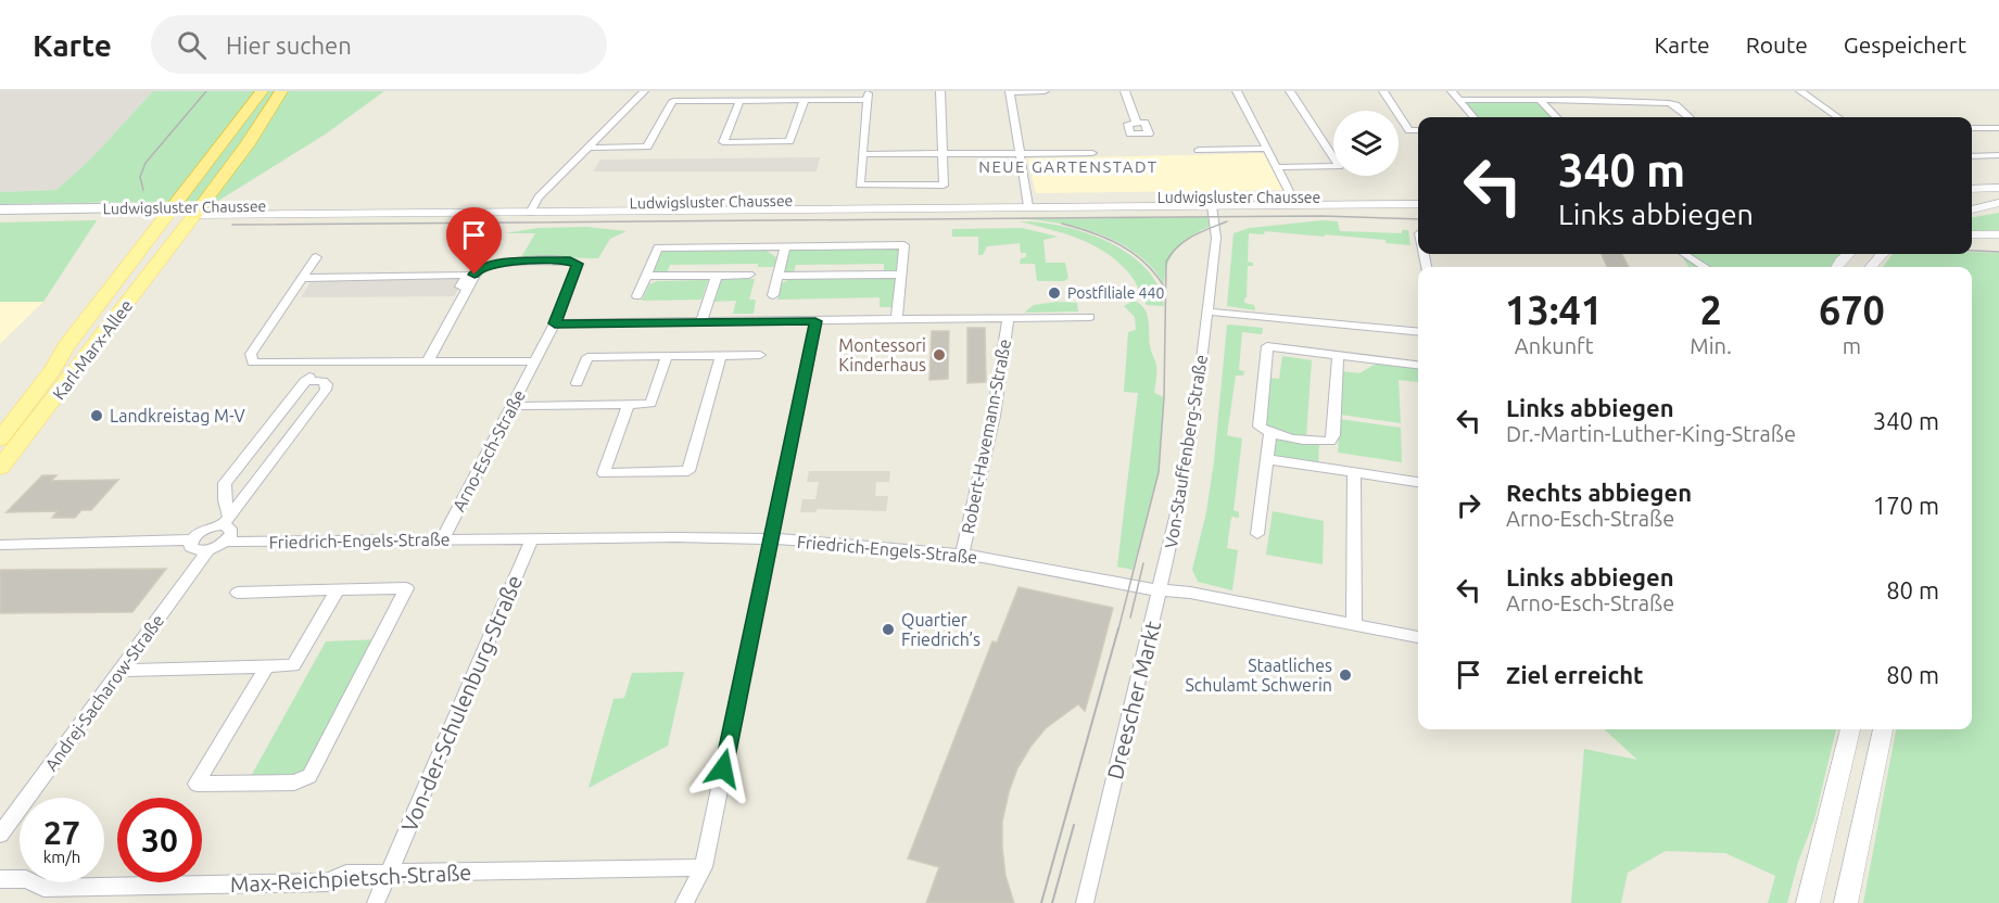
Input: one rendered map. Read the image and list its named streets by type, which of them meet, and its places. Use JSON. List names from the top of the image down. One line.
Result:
{"streets":{"main road":["Ludwigsluster Chaussee","Karl-Marx-Allee"],"street":["Robert-Havemann-Straße","Arno-Esch-Straße","Von-Stauffenberg-Straße","Friedrich-Engels-Straße","Andrej-Sacharow-Straße","Dreescher Markt","Von-der-Schulenburg-Straße","Max-Reichpietsch-Straße"]},"crossings":[["Ludwigsluster Chaussee","Karl-Marx-Allee"],["Ludwigsluster Chaussee","Von-Stauffenberg-Straße"],["Robert-Havemann-Straße","Friedrich-Engels-Straße"],["Arno-Esch-Straße","Friedrich-Engels-Straße"],["Von-Stauffenberg-Straße","Friedrich-Engels-Straße"],["Von-Stauffenberg-Straße","Dreescher Markt"],["Friedrich-Engels-Straße","Andrej-Sacharow-Straße"],["Friedrich-Engels-Straße","Dreescher Markt"],["Friedrich-Engels-Straße","Von-der-Schulenburg-Straße"],["Von-der-Schulenburg-Straße","Max-Reichpietsch-Straße"]],"districts":["NEUE GARTENSTADT"],"places":["Postfiliale 440","Montessori Kinderhaus","Landkreistag M-V","Quartier Friedrich’s","Staatliches Schulamt Schwerin"],"page":{"header":"Karte","search":"Hier suchen","nav":["Karte","Route","Gespeichert"],"turn":["340 m","Links abbiegen"],"eta":["13:41","Ankunft","2","Min.","670","m"],"list":[{"name":"Links abbiegen","note":"Dr.-Martin-Luther-King-Straße","value":"340 m"},{"name":"Rechts abbiegen","note":"Arno-Esch-Straße","value":"170 m"},{"name":"Links abbiegen","note":"Arno-Esch-Straße","value":"80 m"},{"name":"Ziel erreicht","value":"80 m"}],"speed":"27 km/h","limit":"30"}}
